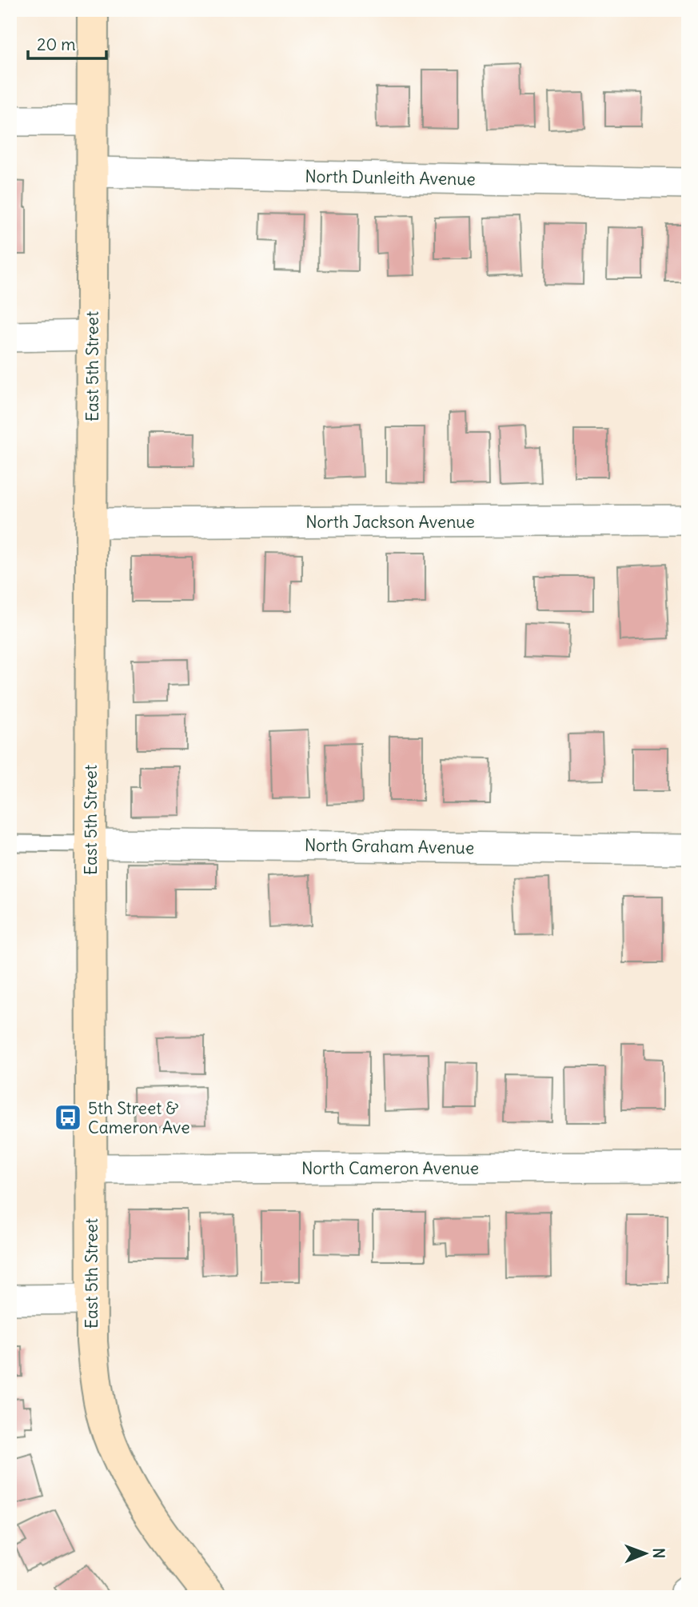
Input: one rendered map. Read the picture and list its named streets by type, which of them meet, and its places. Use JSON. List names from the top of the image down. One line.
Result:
{"streets":{"main road":["East 5th Street"],"street":["North Dunleith Avenue","North Jackson Avenue","North Graham Avenue","North Cameron Avenue"]},"crossings":[["North Dunleith Avenue","East 5th Street"],["East 5th Street","North Jackson Avenue"],["East 5th Street","North Graham Avenue"],["East 5th Street","North Cameron Avenue"]],"places":{"bus stop":["5th Street & Cameron Ave"]},"scale_bar":"20 m","north":"right"}
